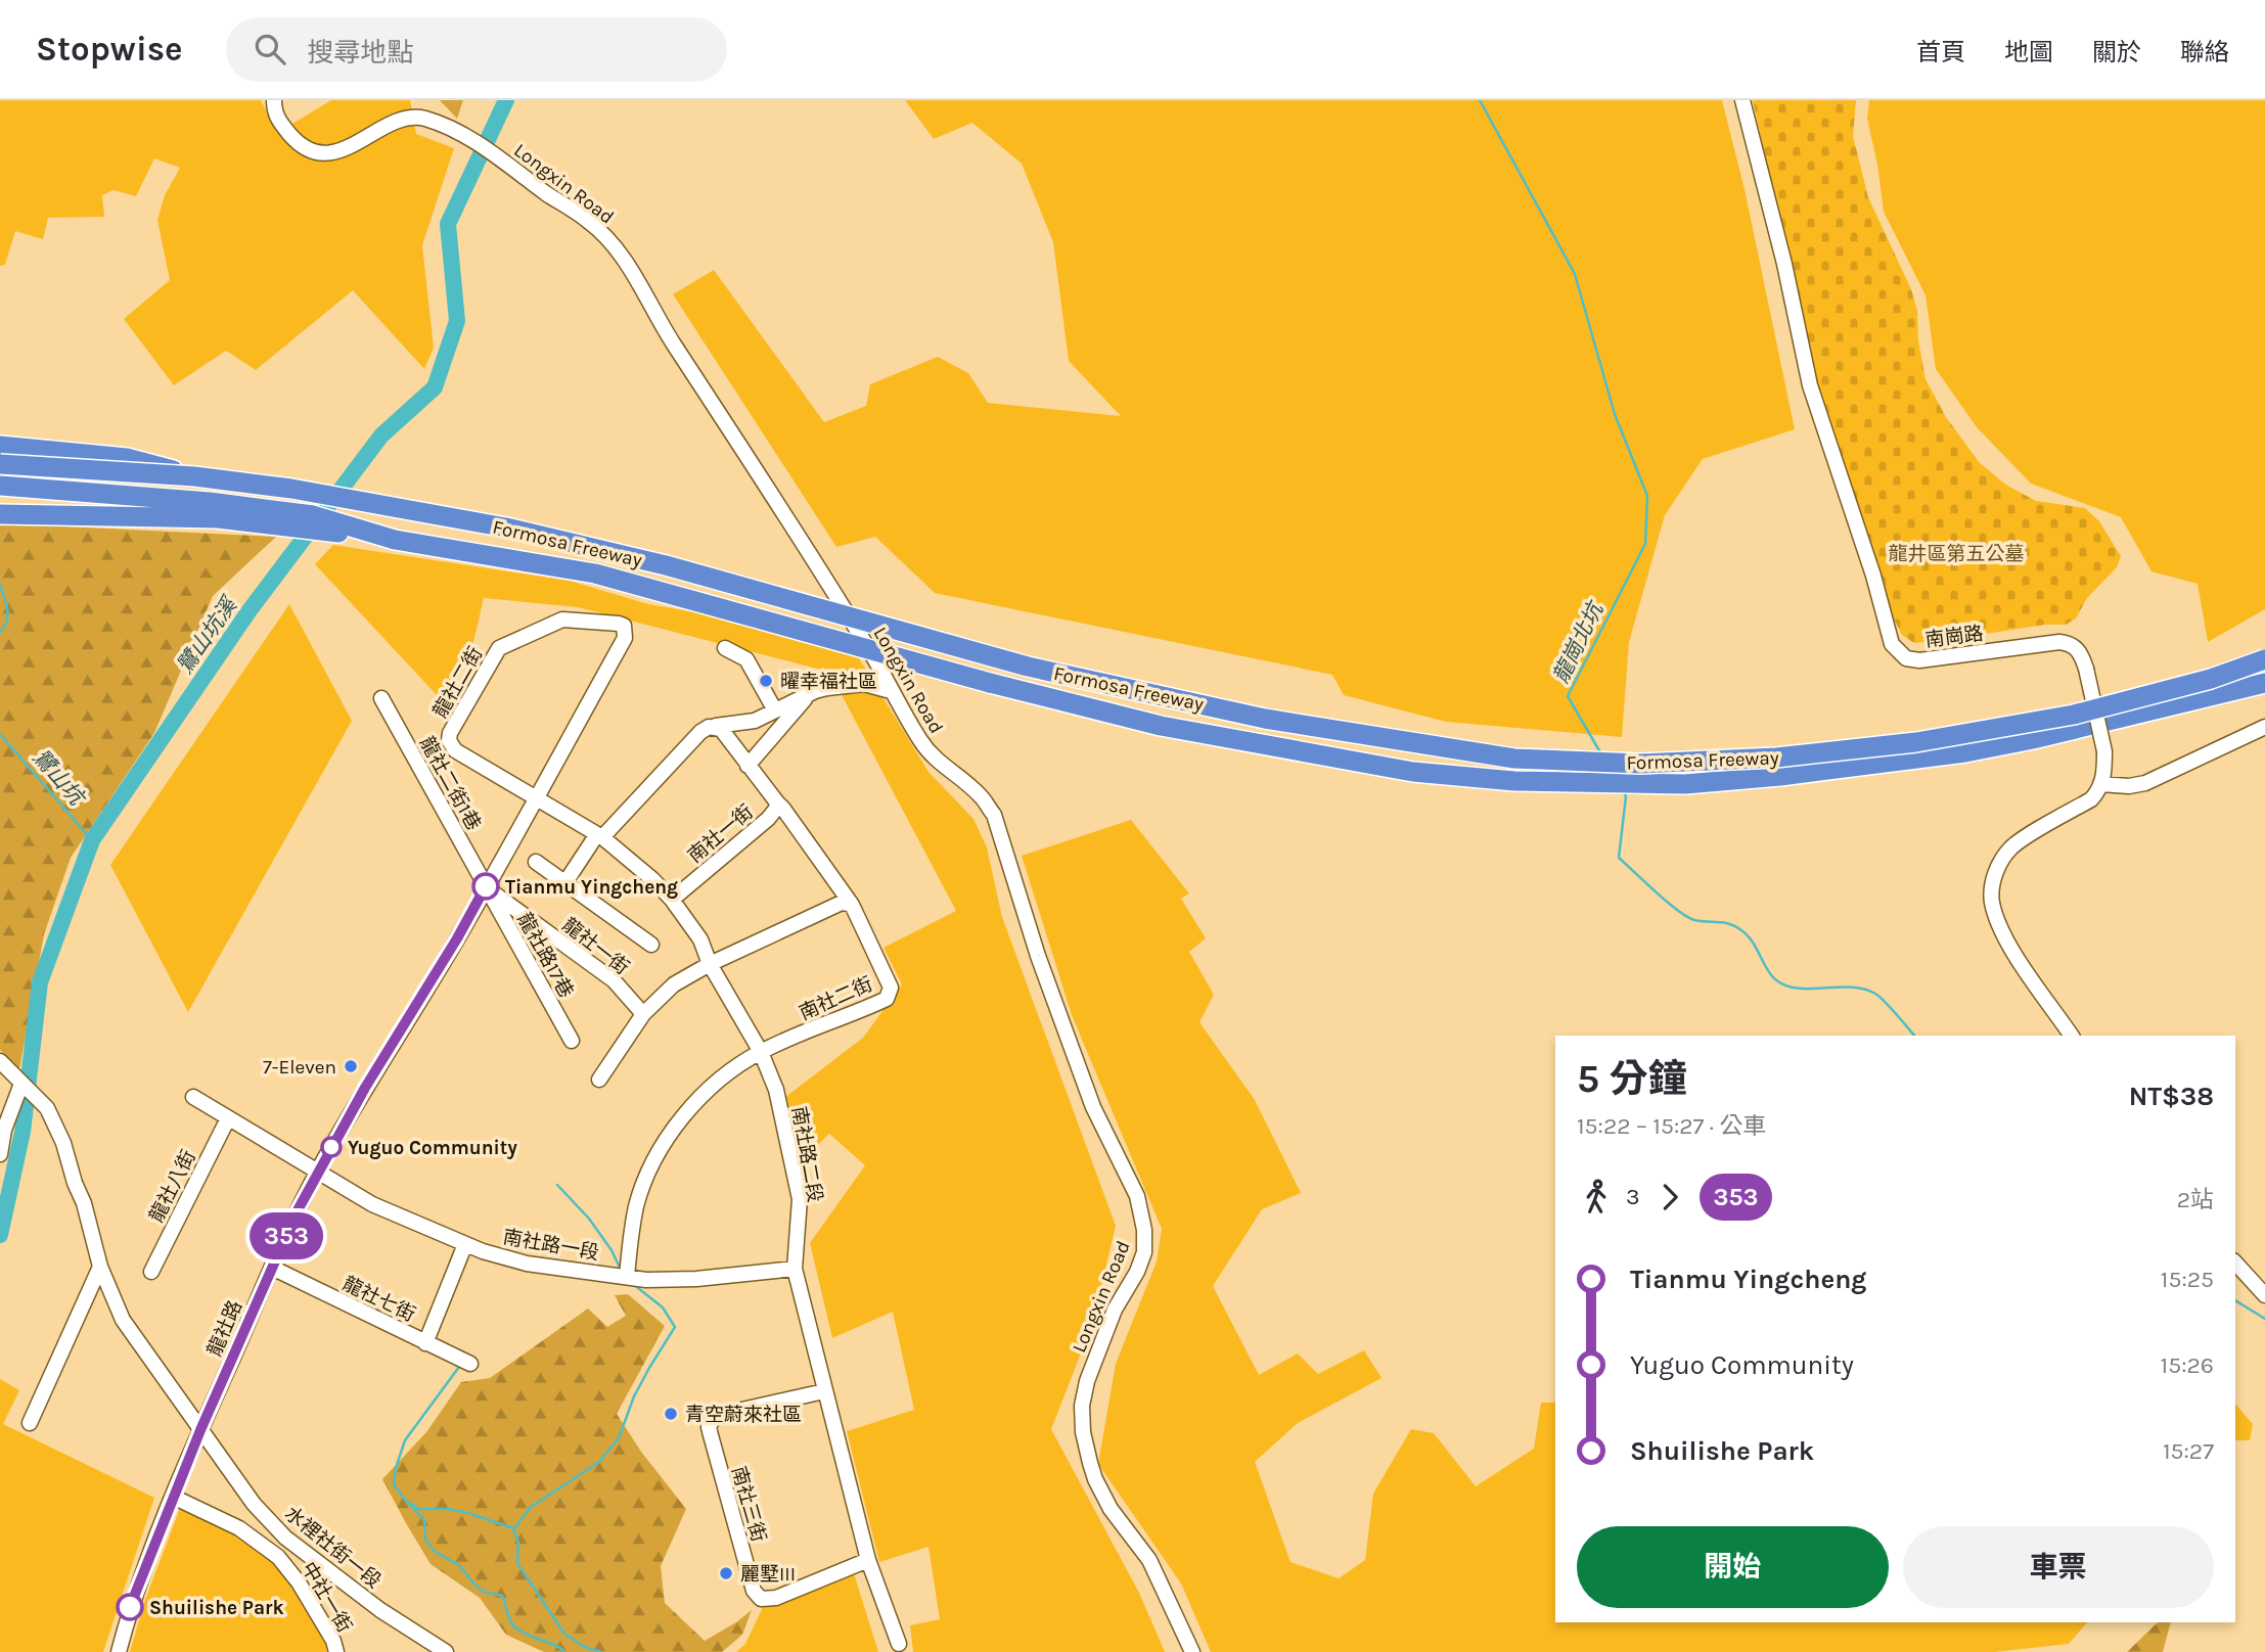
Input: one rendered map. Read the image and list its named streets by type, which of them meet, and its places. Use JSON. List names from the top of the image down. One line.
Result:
{"streets":{"highway":["Formosa Freeway"],"street":["Longxin Road","南崗路","龍社二街","龍社二街1巷","南社一街","龍社一街","龍社路17巷","南社二街","南社路二段","龍社八街","南社路一段","龍社七街","龍社路","南社三街","水裡社街一段","中社一街"]},"crossings":[["龍社二街","龍社二街1巷"],["龍社二街","龍社一街"],["龍社二街","龍社路17巷"],["龍社二街","南社路二段"],["龍社二街","龍社路"],["龍社二街1巷","龍社一街"],["龍社二街1巷","龍社路17巷"],["龍社二街1巷","龍社路"],["南社一街","南社二街"],["南社一街","南社路二段"],["龍社一街","龍社路17巷"],["龍社一街","龍社路"],["龍社路17巷","龍社路"],["南社二街","南社路二段"],["南社二街","南社路一段"],["南社路二段","南社路一段"],["南社路二段","南社三街"],["南社路一段","龍社路"],["龍社七街","龍社路"],["龍社路","水裡社街一段"],["龍社路","中社一街"]],"water":["鷺山坑溪","龍崗北坑","鷺山坑"],"parks":["龍井區第五公墓"],"places":["曜幸福社區","Tianmu Yingcheng","7-Eleven","Yuguo Community","青空蔚來社區","麗墅III","Shuilishe Park"],"lines":["bus line 353"],"page":{"header":"Stopwise","search":"搜尋地點","nav":["首頁","地圖","關於","聯絡"],"on_map":"353","heading":["5 分鐘","15:22 – 15:27 · 公車","NT$38"],"legs":["3","353","2站"],"list":[{"name":"Tianmu Yingcheng","value":"15:25"},{"name":"Yuguo Community","value":"15:26"},{"name":"Shuilishe Park","value":"15:27"}],"buttons":["開始","車票"]}}
